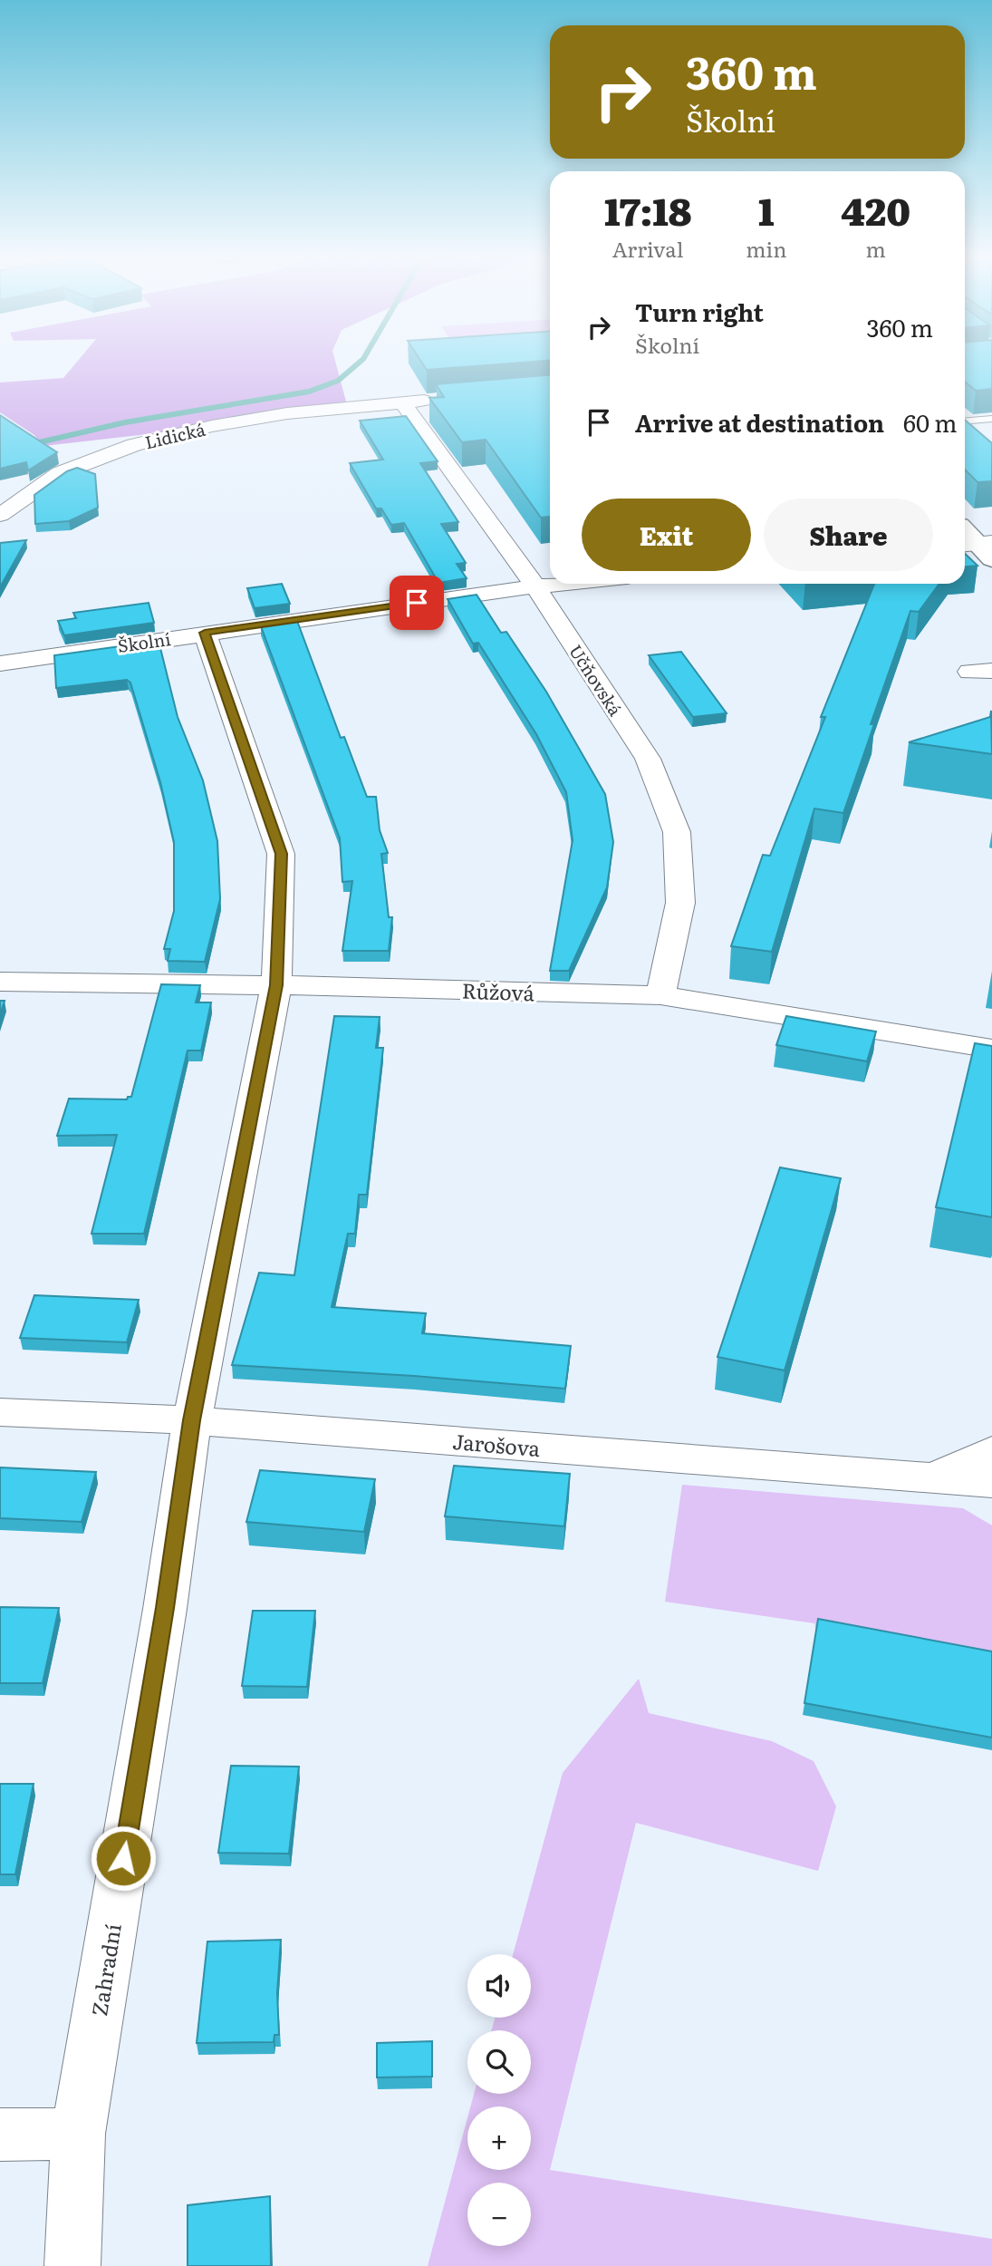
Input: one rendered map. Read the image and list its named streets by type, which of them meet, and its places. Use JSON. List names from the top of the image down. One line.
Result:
{"streets":{"street":["Lidická","Školní","Učňovská","Růžová","Jarošova","Zahradní"]},"crossings":[["Lidická","Učňovská"],["Školní","Učňovská"],["Školní","Zahradní"],["Učňovská","Růžová"],["Růžová","Zahradní"],["Jarošova","Zahradní"]],"page":{"turn":["360 m","Školní"],"eta":["17:18","Arrival","1","min","420","m"],"list":[{"name":"Turn right","note":"Školní","value":"360 m"},{"name":"Arrive at destination","value":"60 m"}],"buttons":["Exit","Share"],"map_buttons":["+","−"]}}
